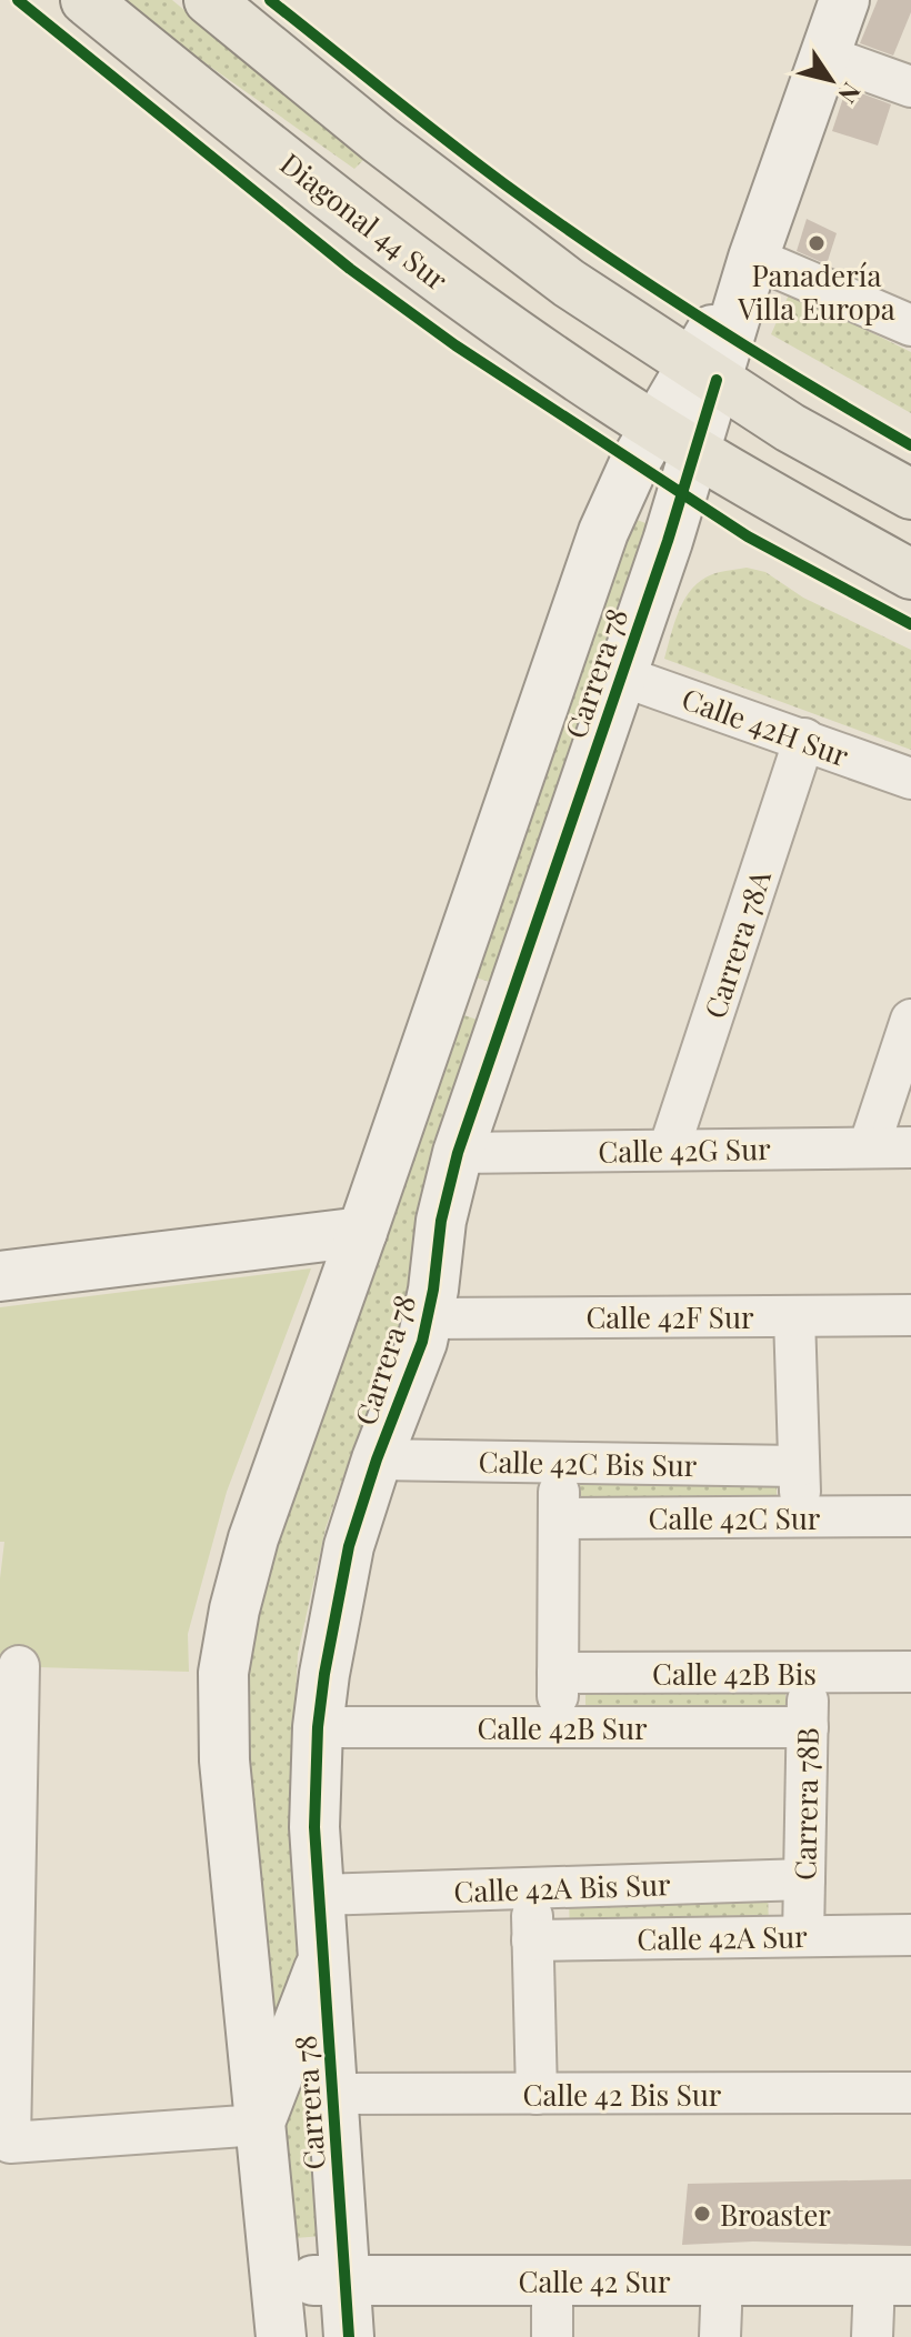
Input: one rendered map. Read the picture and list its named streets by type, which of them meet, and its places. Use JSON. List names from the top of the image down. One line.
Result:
{"streets":{"main road":["Diagonal 44 Sur"],"street":["Carrera 78","Calle 42H Sur","Carrera 78A","Calle 42G Sur","Calle 42F Sur","Calle 42C Bis Sur","Calle 42C Sur","Calle 42B Bis","Calle 42B Sur","Carrera 78B","Calle 42A Bis Sur","Calle 42A Sur","Calle 42 Bis Sur","Calle 42 Sur"]},"crossings":[["Diagonal 44 Sur","Carrera 78"],["Carrera 78","Calle 42H Sur"],["Carrera 78","Calle 42G Sur"],["Carrera 78","Calle 42F Sur"],["Carrera 78","Calle 42C Bis Sur"],["Carrera 78","Calle 42B Sur"],["Carrera 78","Calle 42A Bis Sur"],["Carrera 78","Calle 42 Bis Sur"],["Carrera 78","Calle 42 Sur"],["Calle 42H Sur","Carrera 78A"],["Carrera 78A","Calle 42G Sur"],["Calle 42B Bis","Carrera 78B"],["Calle 42B Sur","Carrera 78B"],["Carrera 78B","Calle 42A Bis Sur"],["Carrera 78B","Calle 42A Sur"]],"places":["Panadería Villa Europa","Broaster"],"north":"bottom right"}
